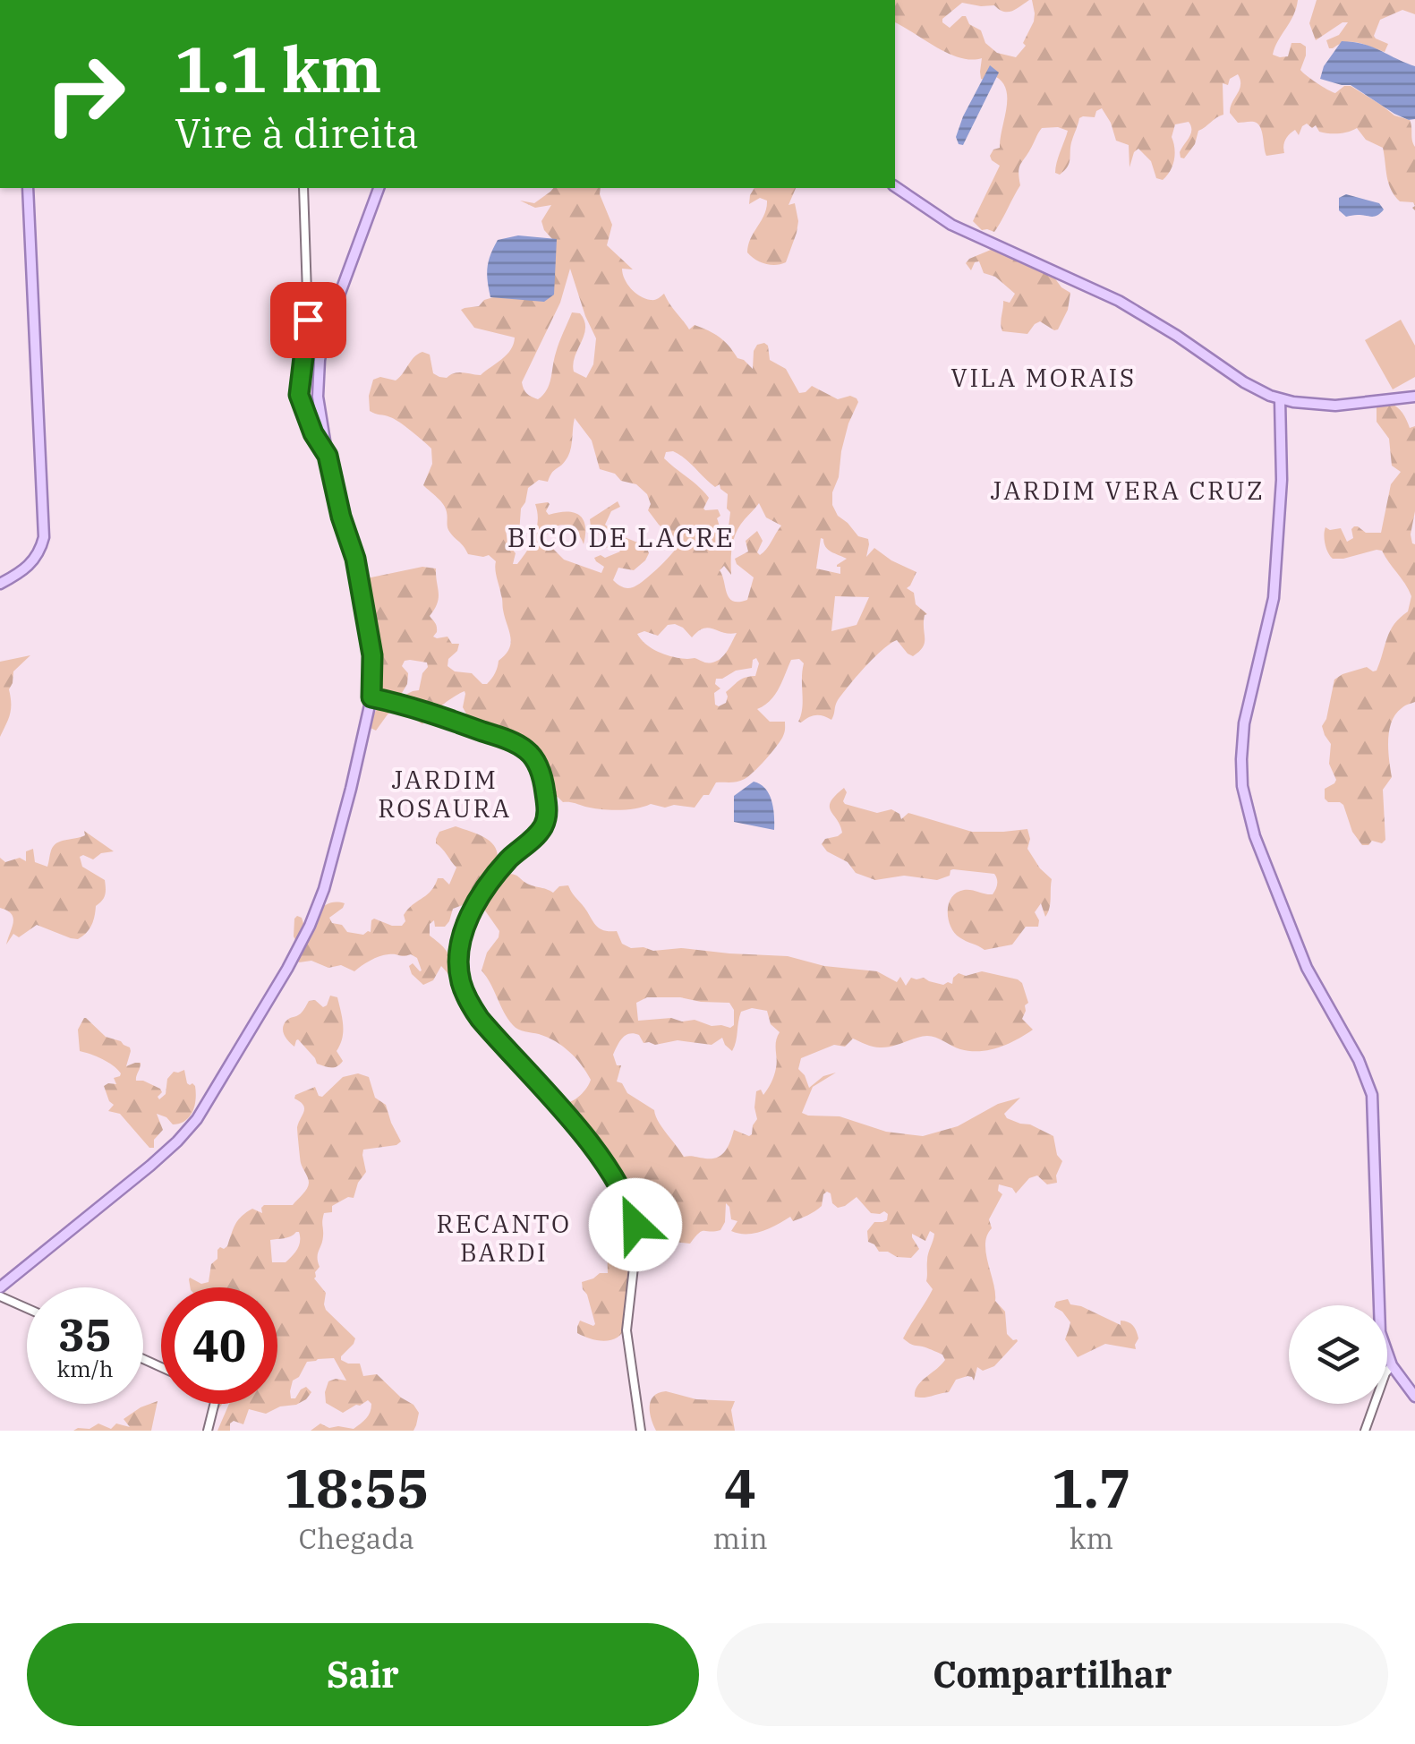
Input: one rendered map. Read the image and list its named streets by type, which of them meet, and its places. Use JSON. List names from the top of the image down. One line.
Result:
{"districts":["VILA MORAIS","JARDIM VERA CRUZ","BICO DE LACRE","JARDIM ROSAURA","RECANTO BARDI"],"page":{"turn":["1.1 km","Vire à direita"],"speed":"35 km/h","limit":"40","eta":["18:55","Chegada","4","min","1.7","km"],"buttons":["Sair","Compartilhar"]}}
